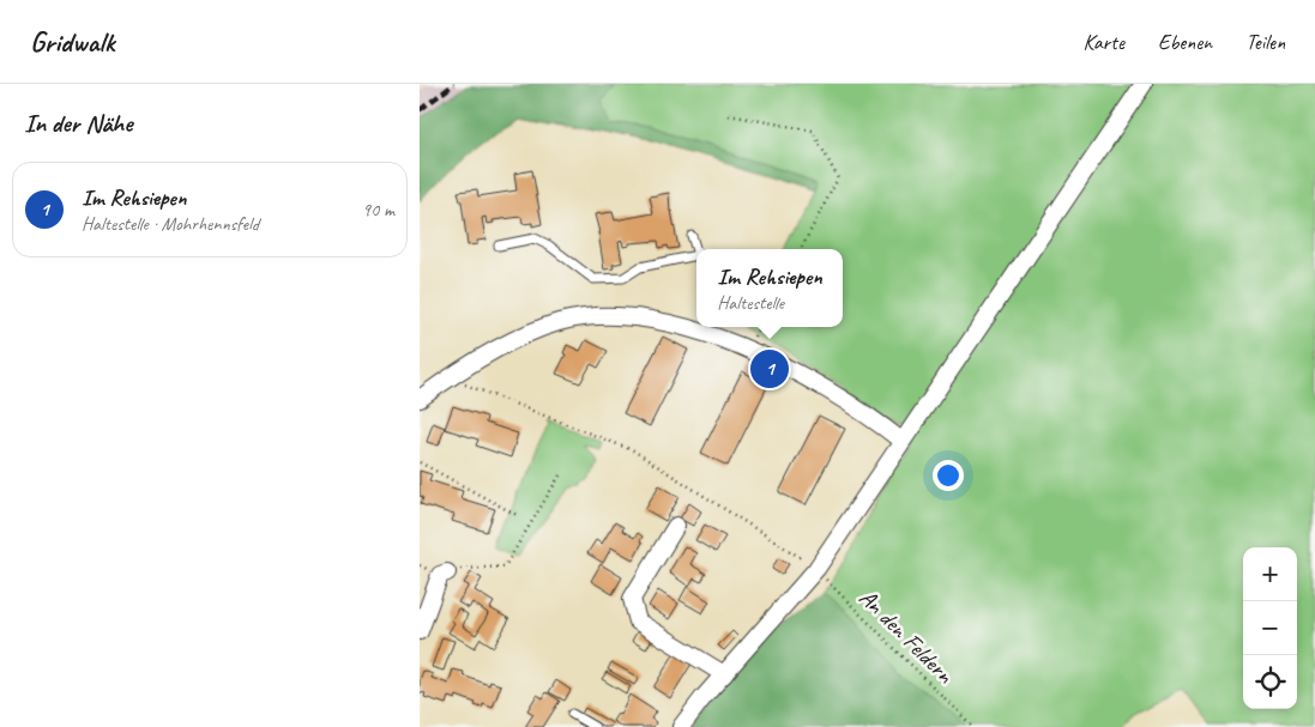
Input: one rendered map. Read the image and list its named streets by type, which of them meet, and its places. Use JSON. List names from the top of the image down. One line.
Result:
{"streets":{"path":["An den Feldern"]},"page":{"header":"Gridwalk","nav":["Karte","Ebenen","Teilen"],"heading":"In der Nähe","list":[{"mark":"1","name":"Im Rehsiepen","note":"Haltestelle · Mohrhennsfeld","value":"90 m"}],"popup":["Im Rehsiepen","Haltestelle"],"pins":"1","map_buttons":["+","−"]}}
